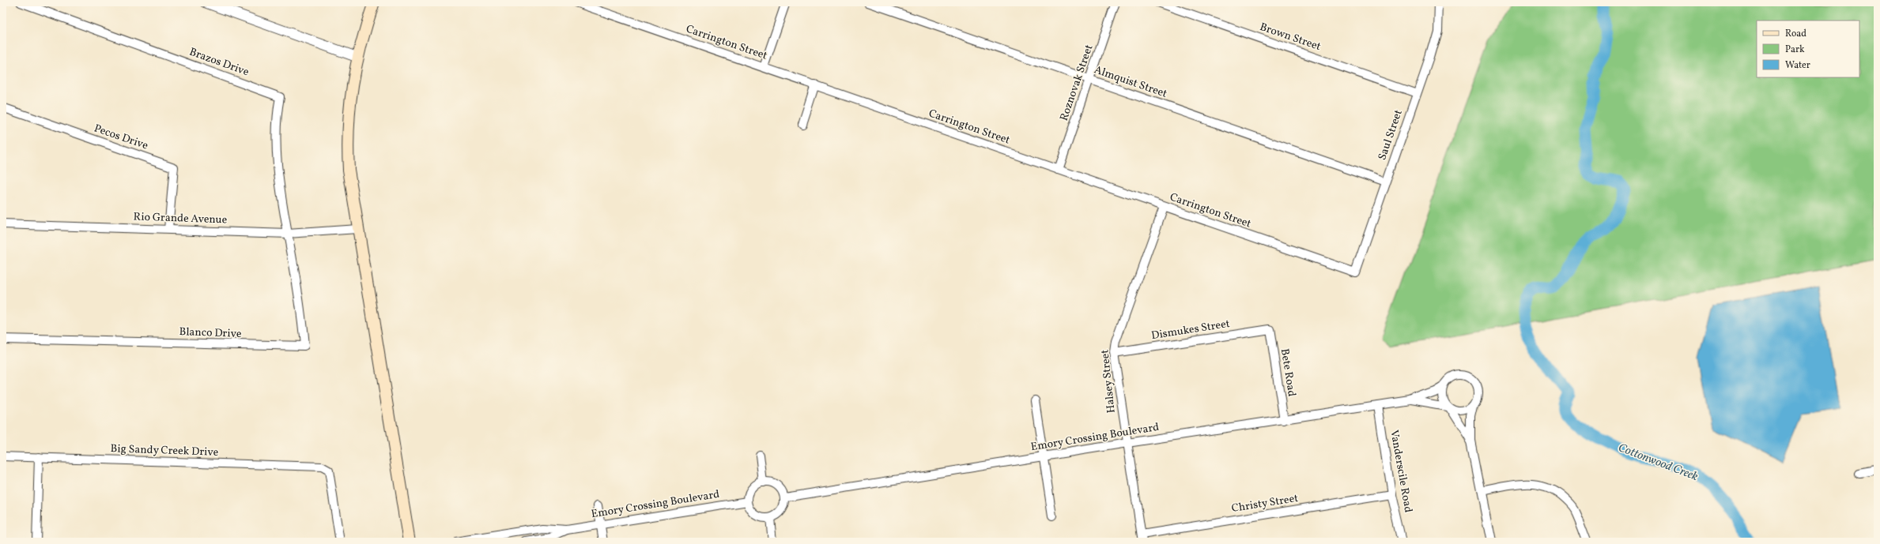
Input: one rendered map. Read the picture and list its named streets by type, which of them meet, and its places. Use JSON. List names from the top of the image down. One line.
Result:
{"streets":{"street":["Brown Street","Carrington Street","Brazos Drive","Almquist Street","Roznovak Street","Saul Street","Pecos Drive","Rio Grande Avenue","Dismukes Street","Blanco Drive","Bete Road","Halsey Street","Emory Crossing Boulevard","Big Sandy Creek Drive","Vanderscile Road","Christy Street"]},"crossings":[["Brown Street","Saul Street"],["Carrington Street","Roznovak Street"],["Carrington Street","Saul Street"],["Carrington Street","Halsey Street"],["Brazos Drive","Rio Grande Avenue"],["Brazos Drive","Blanco Drive"],["Almquist Street","Roznovak Street"],["Almquist Street","Saul Street"],["Pecos Drive","Rio Grande Avenue"],["Rio Grande Avenue","Blanco Drive"],["Dismukes Street","Bete Road"],["Dismukes Street","Halsey Street"],["Bete Road","Emory Crossing Boulevard"],["Halsey Street","Emory Crossing Boulevard"],["Halsey Street","Christy Street"],["Emory Crossing Boulevard","Vanderscile Road"],["Vanderscile Road","Christy Street"]],"water":["Cottonwood Creek"],"legend":["Road","Park","Water"]}
